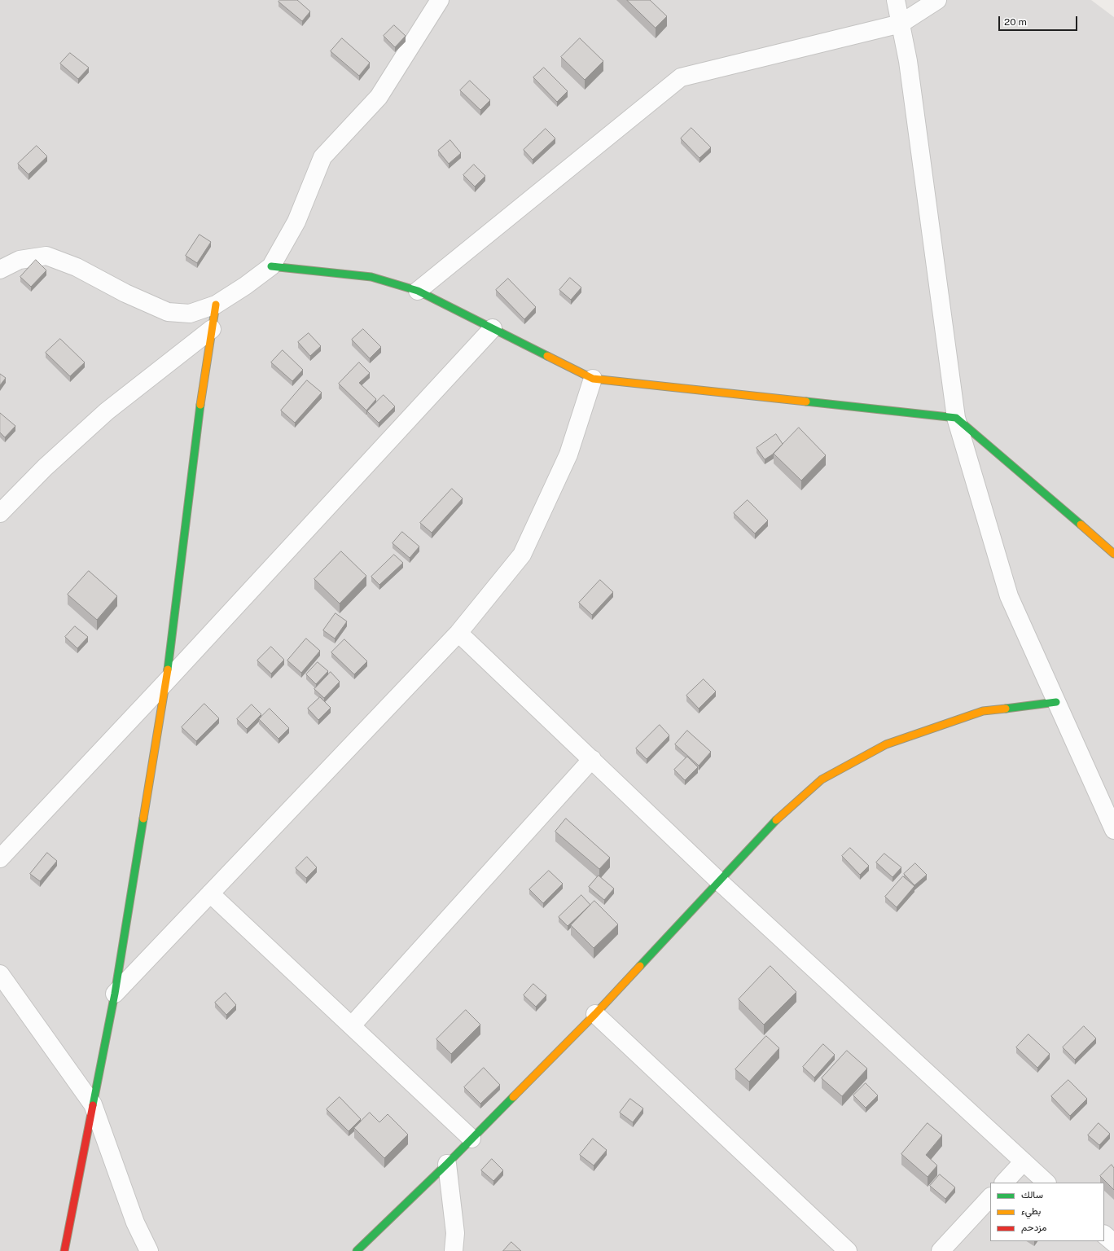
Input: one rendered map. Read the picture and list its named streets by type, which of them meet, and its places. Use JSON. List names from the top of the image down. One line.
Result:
{"legend":["سالك","بطيء","مزدحم"],"scale_bar":"20 m"}
